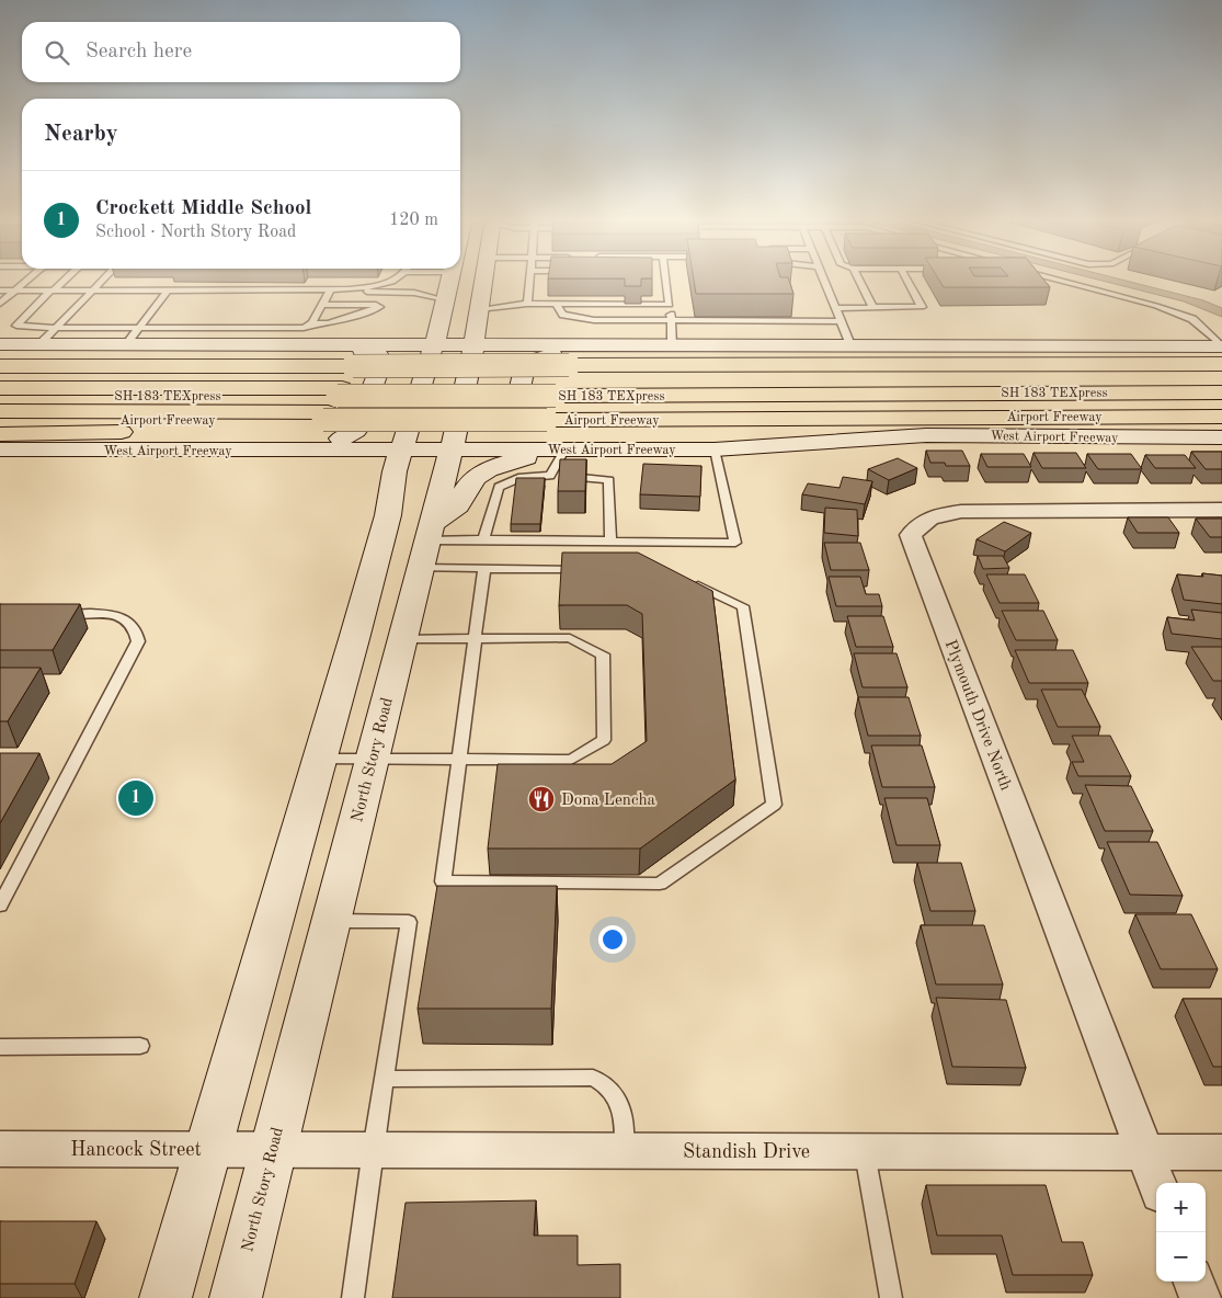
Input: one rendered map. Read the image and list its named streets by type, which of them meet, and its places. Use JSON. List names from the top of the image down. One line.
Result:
{"streets":{"highway":["SH 183 TEXpress","Airport Freeway"],"main road":["West Airport Freeway","North Story Road"],"street":["Plymouth Drive North","Hancock Street","Standish Drive"]},"crossings":[["SH 183 TEXpress","Airport Freeway"],["West Airport Freeway","North Story Road"],["Plymouth Drive North","Standish Drive"],["North Story Road","Hancock Street"],["North Story Road","Standish Drive"],["Hancock Street","Standish Drive"]],"places":{"restaurant":["Dona Lencha"]},"page":{"search":"Search here","heading":"Nearby","list":[{"mark":"1","name":"Crockett Middle School","note":"School · North Story Road","value":"120 m"}],"pins":"1","map_buttons":["+","−"]}}
